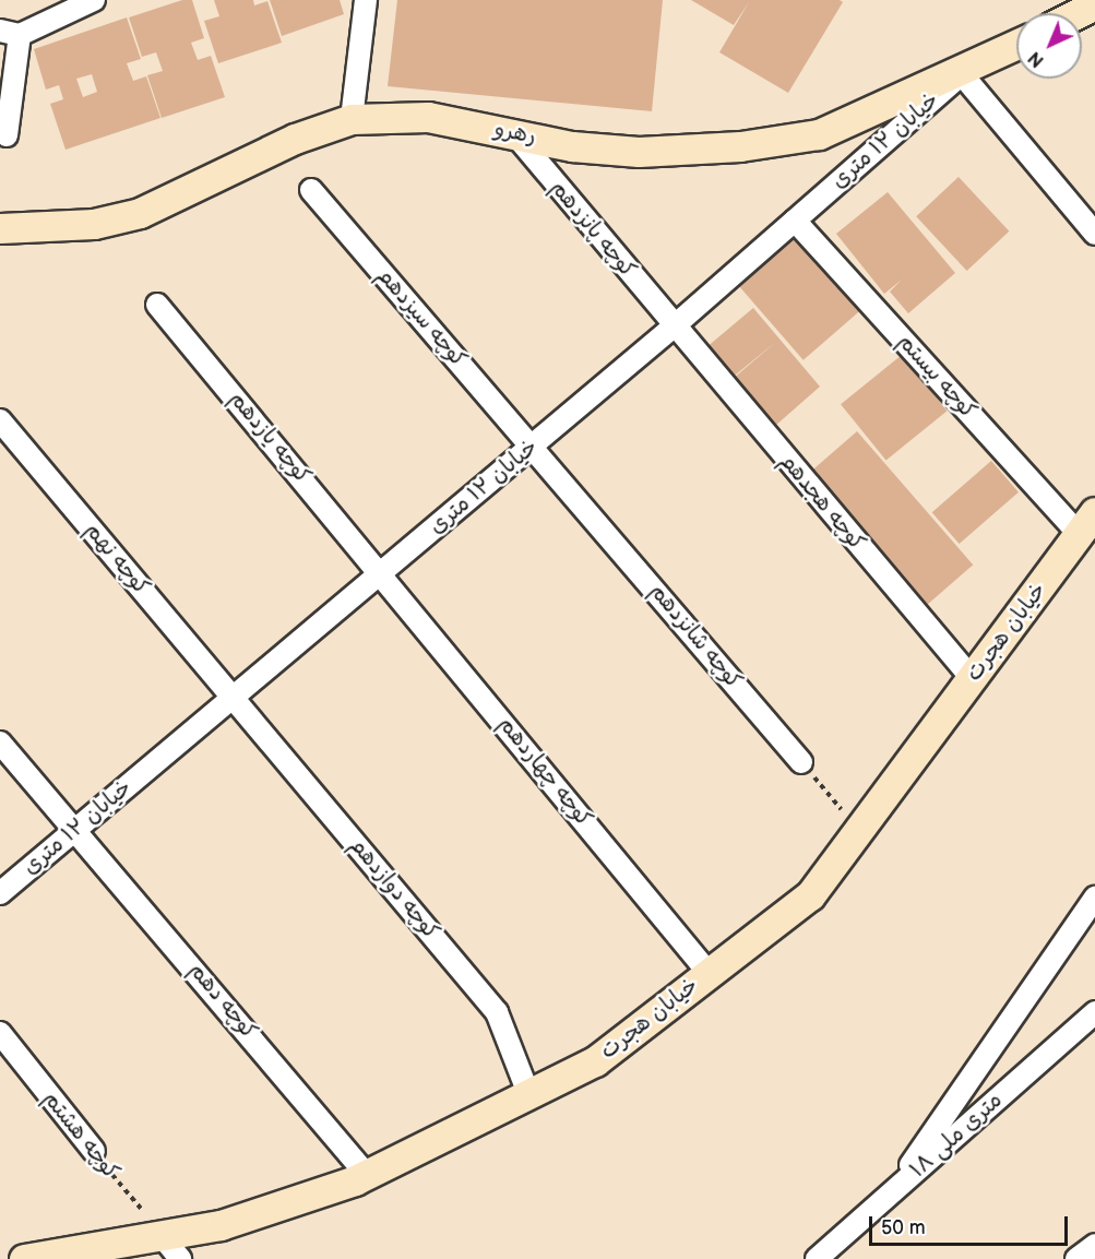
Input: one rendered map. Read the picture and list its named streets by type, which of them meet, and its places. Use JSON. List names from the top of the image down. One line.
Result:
{"streets":{"street":["رهرو","خیابان ۱۲ متری","کوچه پانزدهم","کوچه سیزدهم","کوچه بیستم","کوچه یازدهم","کوچه هجدهم","کوچه نهم","خیابان هجرت","کوچه شانزدهم","کوچه چهاردهم","کوچه دوازدهم","کوچه دهم","کوچه هشتم","۱۸ متری ملی"]},"crossings":[["رهرو","خیابان ۱۲ متری"],["رهرو","کوچه پانزدهم"],["خیابان ۱۲ متری","کوچه پانزدهم"],["خیابان ۱۲ متری","کوچه سیزدهم"],["خیابان ۱۲ متری","کوچه بیستم"],["خیابان ۱۲ متری","کوچه یازدهم"],["خیابان ۱۲ متری","کوچه هجدهم"],["خیابان ۱۲ متری","کوچه نهم"],["خیابان ۱۲ متری","کوچه شانزدهم"],["خیابان ۱۲ متری","کوچه چهاردهم"],["خیابان ۱۲ متری","کوچه دوازدهم"],["خیابان ۱۲ متری","کوچه دهم"],["کوچه پانزدهم","کوچه هجدهم"],["کوچه سیزدهم","کوچه شانزدهم"],["کوچه بیستم","خیابان هجرت"],["کوچه یازدهم","کوچه چهاردهم"],["کوچه هجدهم","خیابان هجرت"],["کوچه نهم","کوچه دوازدهم"],["خیابان هجرت","کوچه چهاردهم"],["خیابان هجرت","کوچه دوازدهم"],["خیابان هجرت","کوچه دهم"],["خیابان هجرت","کوچه هشتم"]],"scale_bar":"50 m","north":"bottom left"}
